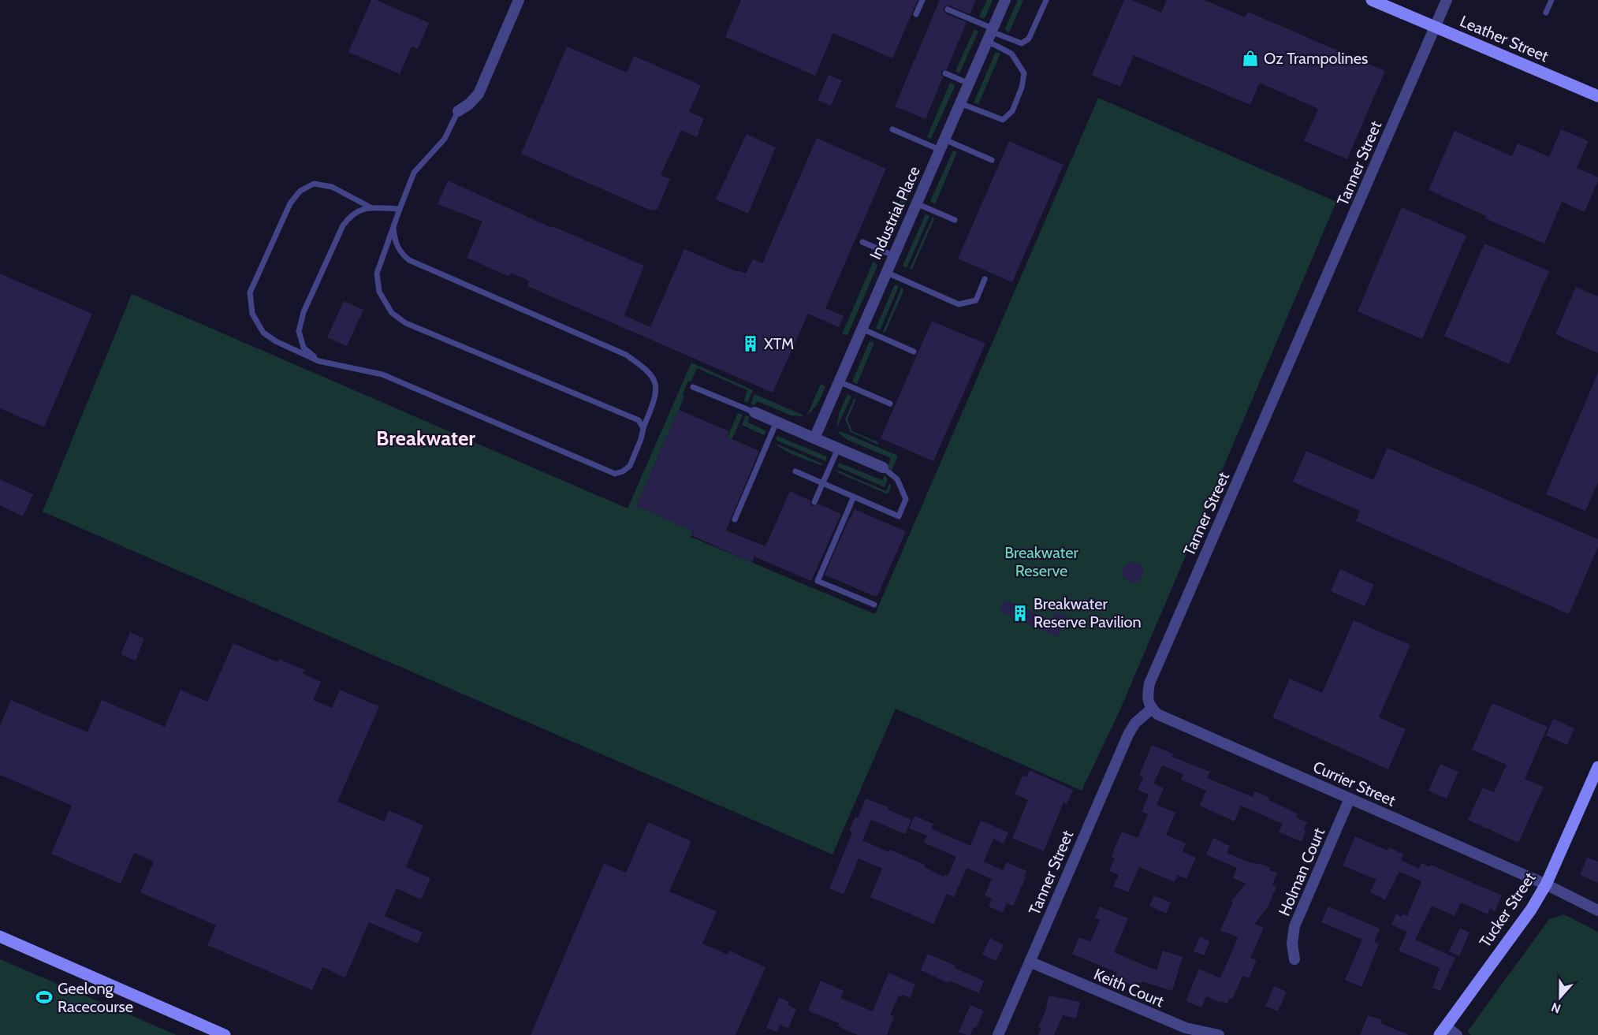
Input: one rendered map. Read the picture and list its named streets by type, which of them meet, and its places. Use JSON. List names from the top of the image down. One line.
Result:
{"streets":{"street":["Leather Street","Tanner Street","Industrial Place","Currier Street","Holman Court","Tucker Street","Keith Court"]},"crossings":[["Leather Street","Tanner Street"],["Tanner Street","Currier Street"],["Tanner Street","Keith Court"],["Currier Street","Holman Court"],["Currier Street","Tucker Street"]],"districts":["Breakwater"],"parks":["Breakwater Reserve"],"places":{"shop":["Oz Trampolines"],"building":["XTM","Breakwater Reserve Pavilion"],"sports":["Geelong Racecourse"]},"north":"bottom"}
